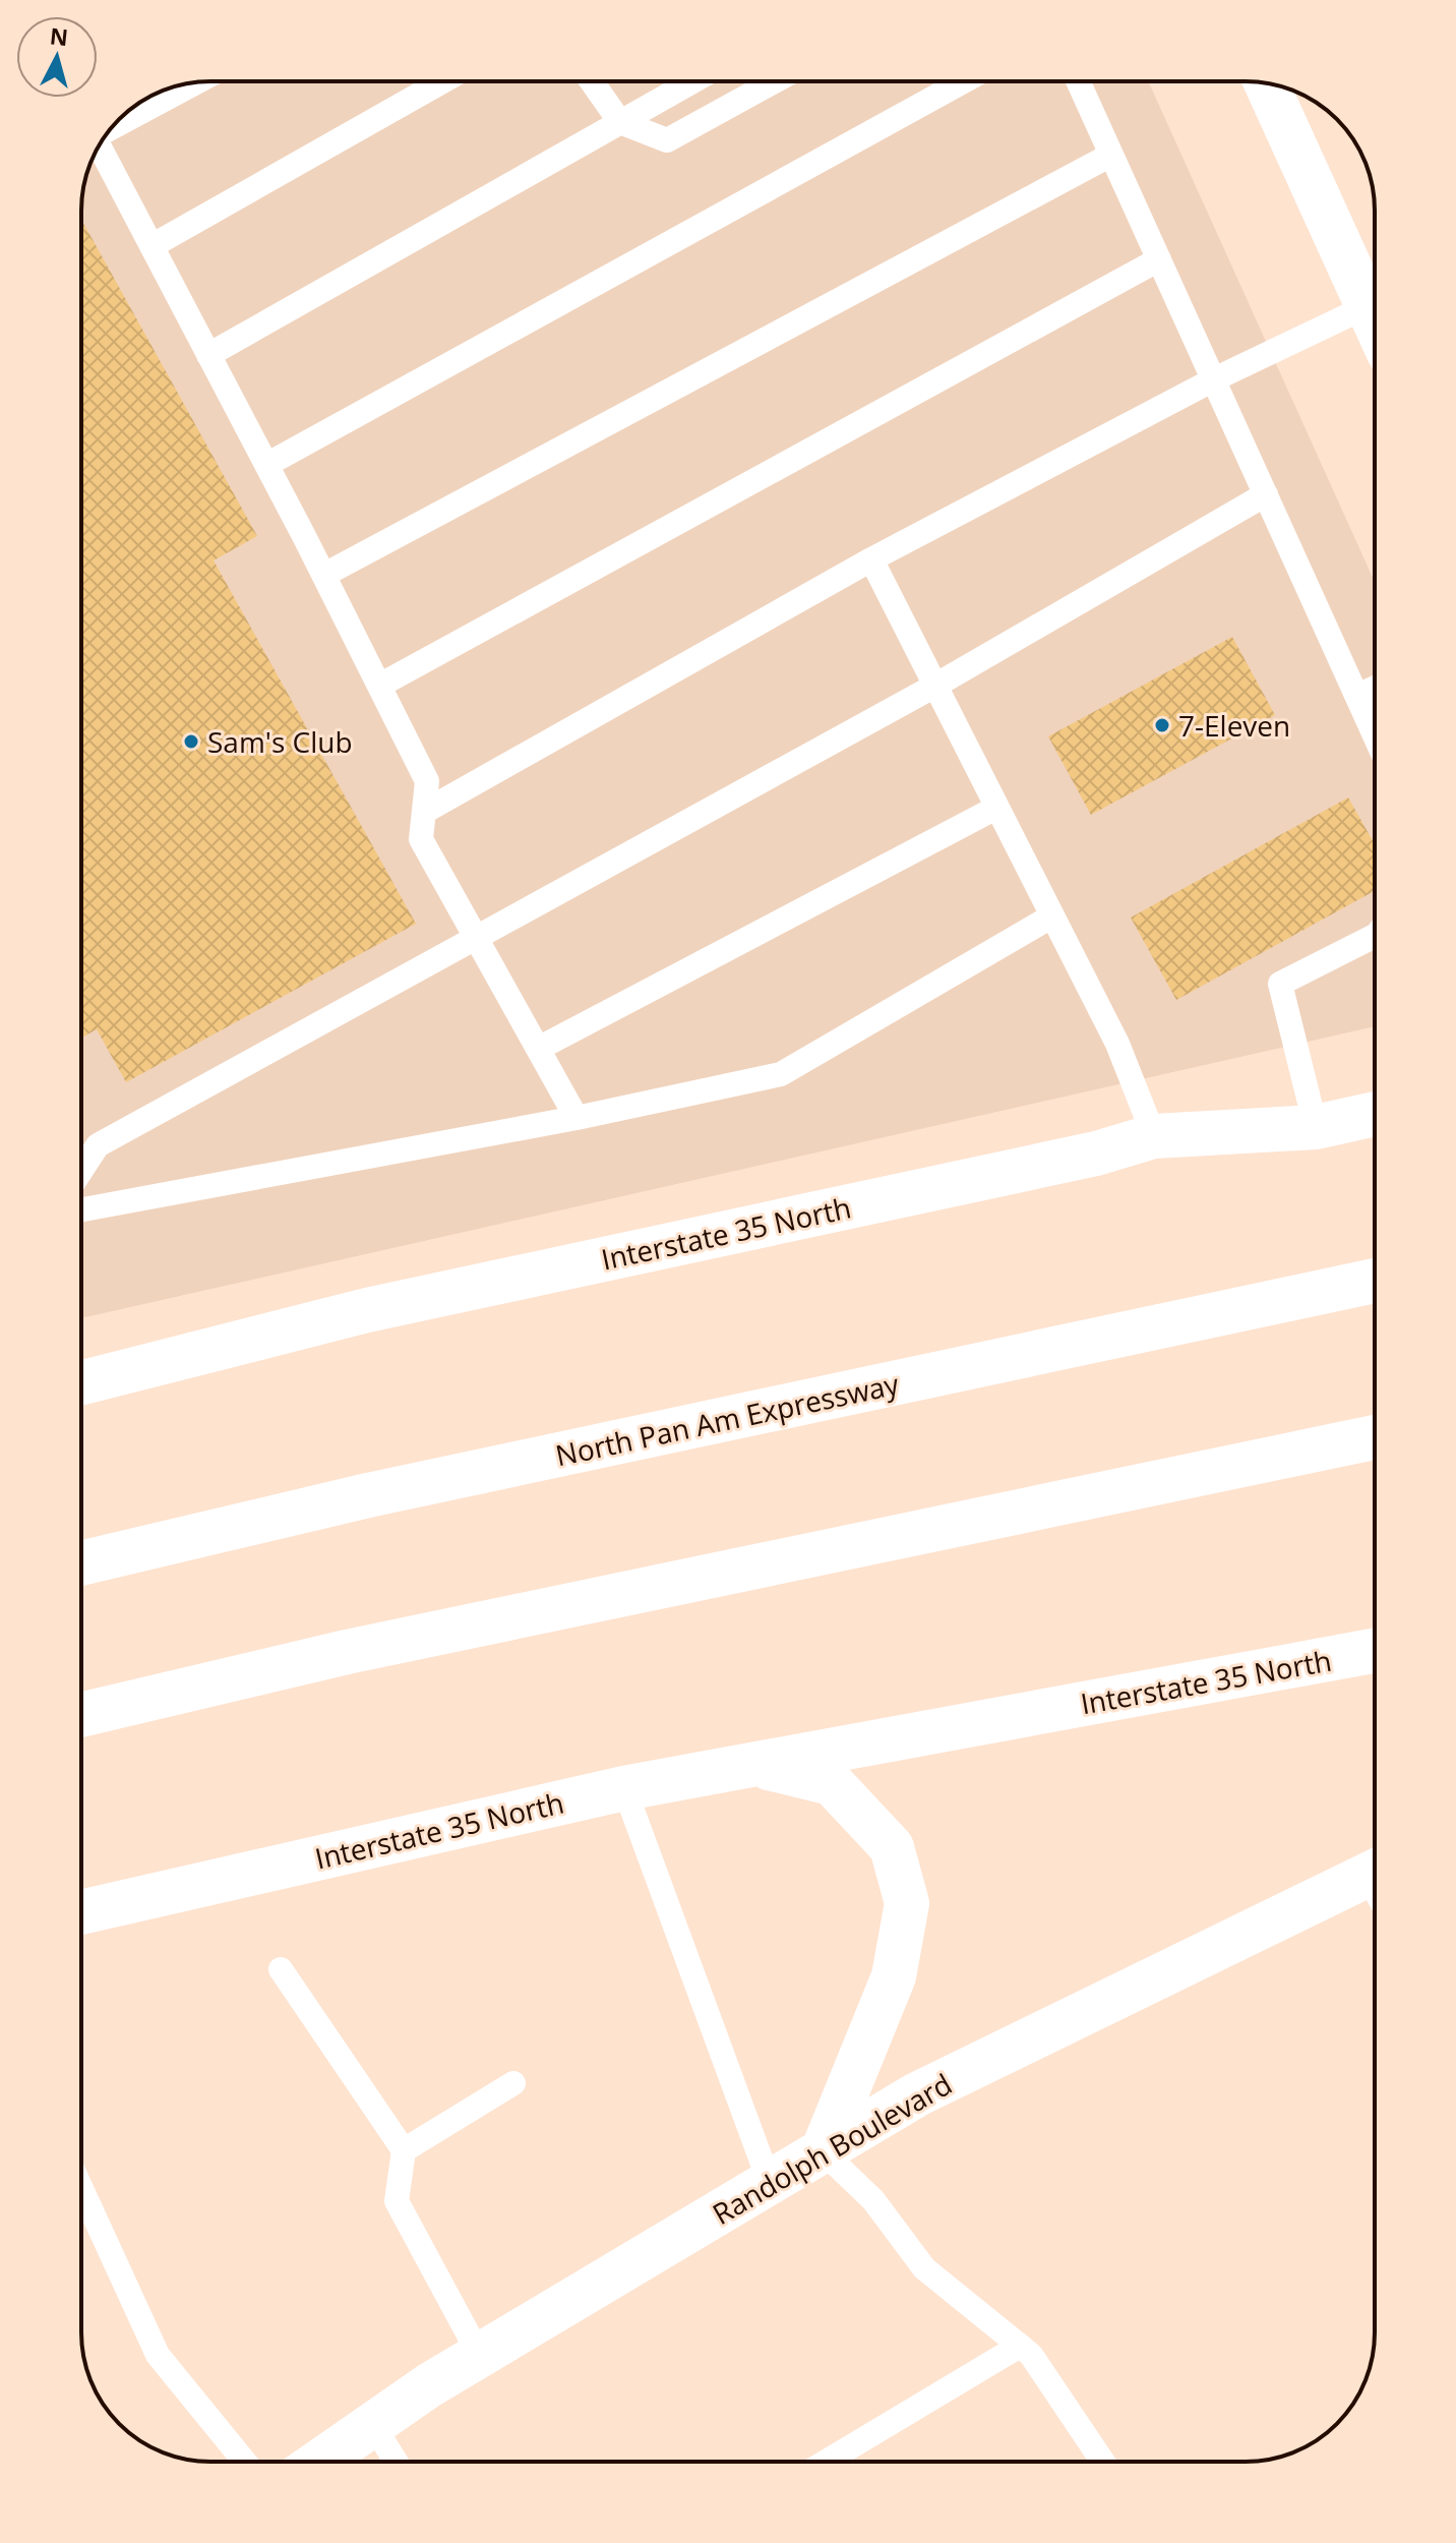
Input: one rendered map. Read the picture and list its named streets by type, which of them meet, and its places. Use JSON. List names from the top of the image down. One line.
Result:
{"streets":{"main road":["Interstate 35 North","North Pan Am Expressway","Randolph Boulevard"]},"places":["7-Eleven","Sam's Club"],"north":"top"}
